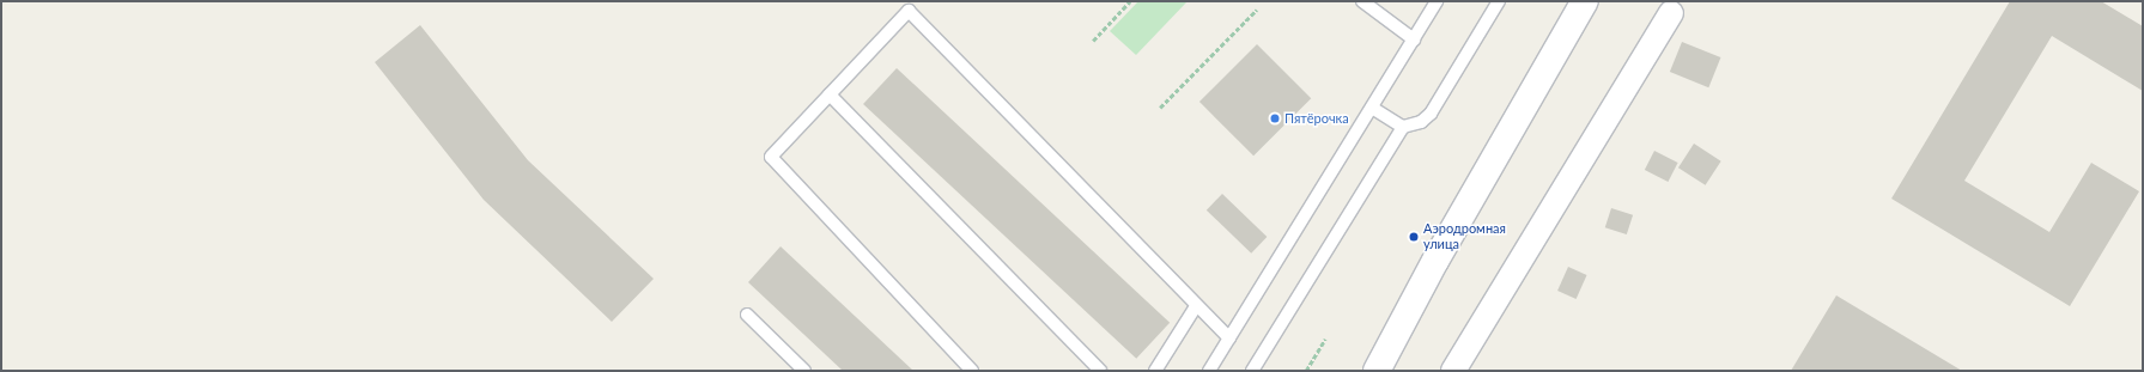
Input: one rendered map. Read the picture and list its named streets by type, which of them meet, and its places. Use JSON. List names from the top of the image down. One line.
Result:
{"places":["Пятёрочка","Аэродромная улица"]}
